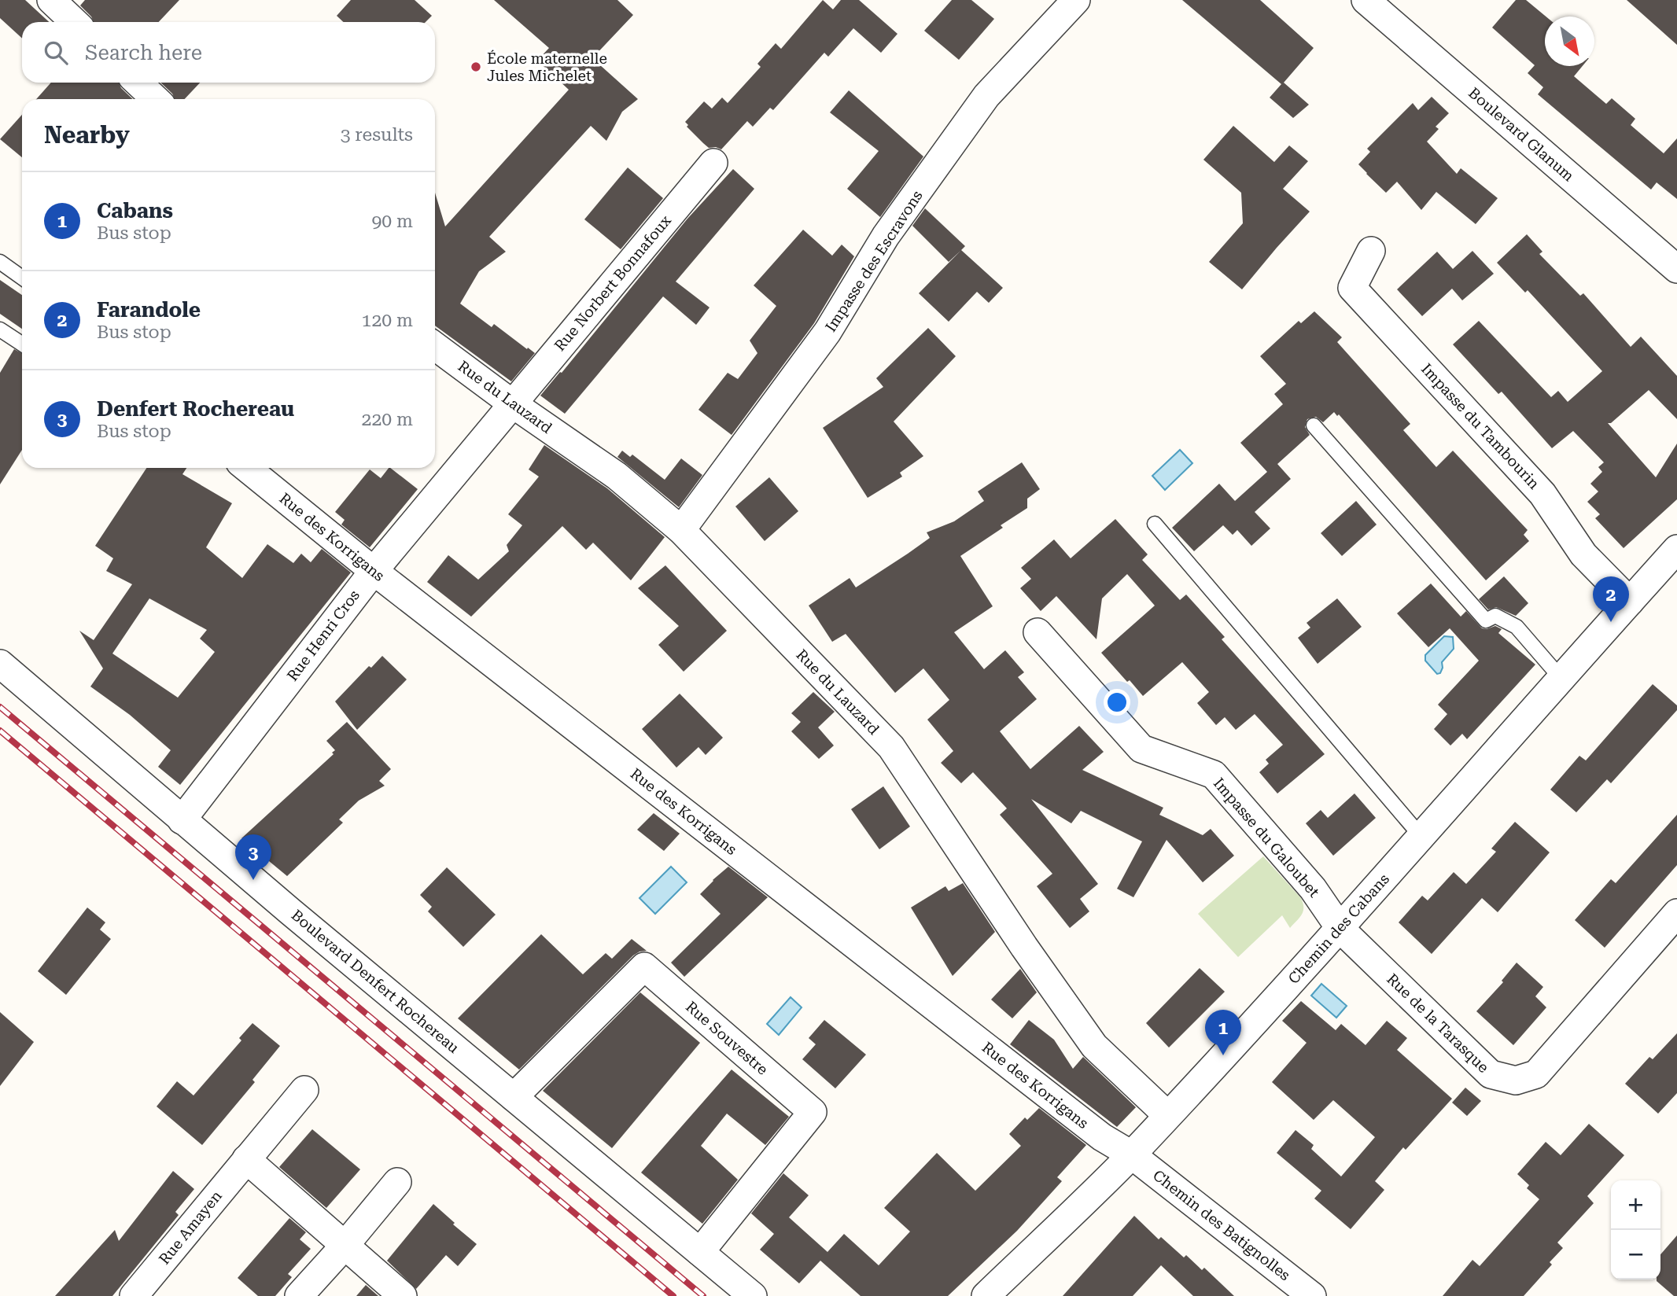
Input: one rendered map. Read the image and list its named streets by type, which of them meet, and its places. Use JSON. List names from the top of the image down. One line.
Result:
{"streets":{"street":["Boulevard Glanum","Impasse des Escravons","Rue Norbert Bonnafoux","Rue du Lauzard","Impasse du Tambourin","Rue des Korrigans","Rue Henri Cros","Impasse du Galoubet","Chemin des Cabans","Boulevard Denfert Rochereau","Rue de la Tarasque","Rue Souvestre","Chemin des Batignolles","Rue Amayen"]},"crossings":[["Impasse des Escravons","Rue du Lauzard"],["Rue Norbert Bonnafoux","Rue du Lauzard"],["Rue Norbert Bonnafoux","Rue Henri Cros"],["Rue du Lauzard","Rue Henri Cros"],["Rue du Lauzard","Chemin des Cabans"],["Impasse du Tambourin","Chemin des Cabans"],["Rue des Korrigans","Rue Henri Cros"],["Rue des Korrigans","Chemin des Cabans"],["Rue des Korrigans","Chemin des Batignolles"],["Rue Henri Cros","Boulevard Denfert Rochereau"],["Impasse du Galoubet","Chemin des Cabans"],["Impasse du Galoubet","Rue de la Tarasque"],["Chemin des Cabans","Rue de la Tarasque"],["Chemin des Cabans","Chemin des Batignolles"],["Boulevard Denfert Rochereau","Rue Souvestre"]],"places":["École maternelle Jules Michelet"],"north":"bottom right","page":{"search":"Search here","heading":["Nearby","3 results"],"list":[{"mark":"1","name":"Cabans","note":"Bus stop","value":"90 m"},{"mark":"2","name":"Farandole","note":"Bus stop","value":"120 m"},{"mark":"3","name":"Denfert Rochereau","note":"Bus stop","value":"220 m"}],"pins":["2","3","1"],"map_buttons":["+","−"]}}
